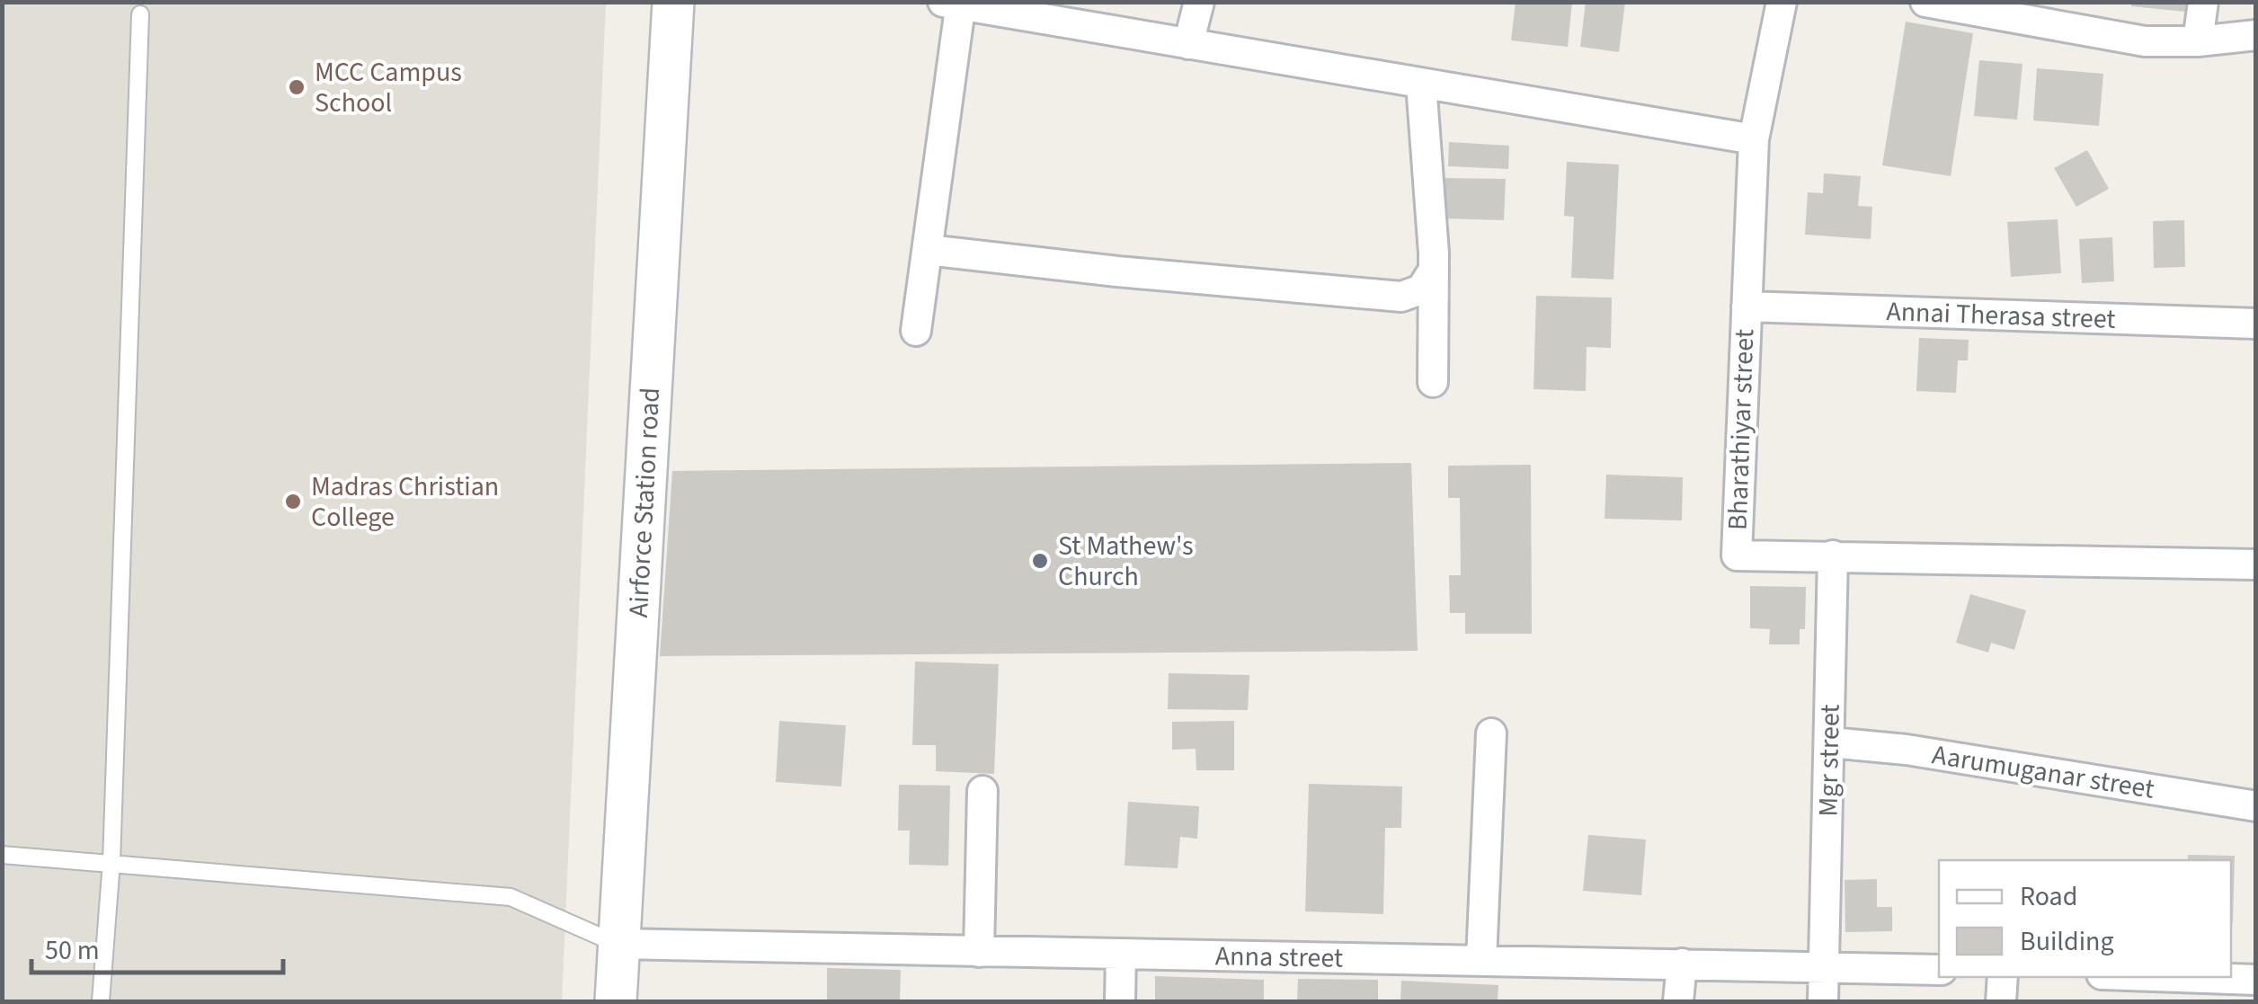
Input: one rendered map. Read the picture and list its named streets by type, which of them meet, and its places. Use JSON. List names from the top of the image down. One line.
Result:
{"streets":{"street":["Annai Therasa street","Bharathiyar street","Airforce Station road","Mgr street","Aarumuganar street","Anna street"]},"crossings":[["Annai Therasa street","Bharathiyar street"],["Bharathiyar street","Mgr street"],["Airforce Station road","Anna street"],["Mgr street","Aarumuganar street"],["Mgr street","Anna street"]],"places":["MCC Campus School","Madras Christian College","St Mathew's Church"],"legend":["Road","Building"],"scale_bar":"50 m"}
